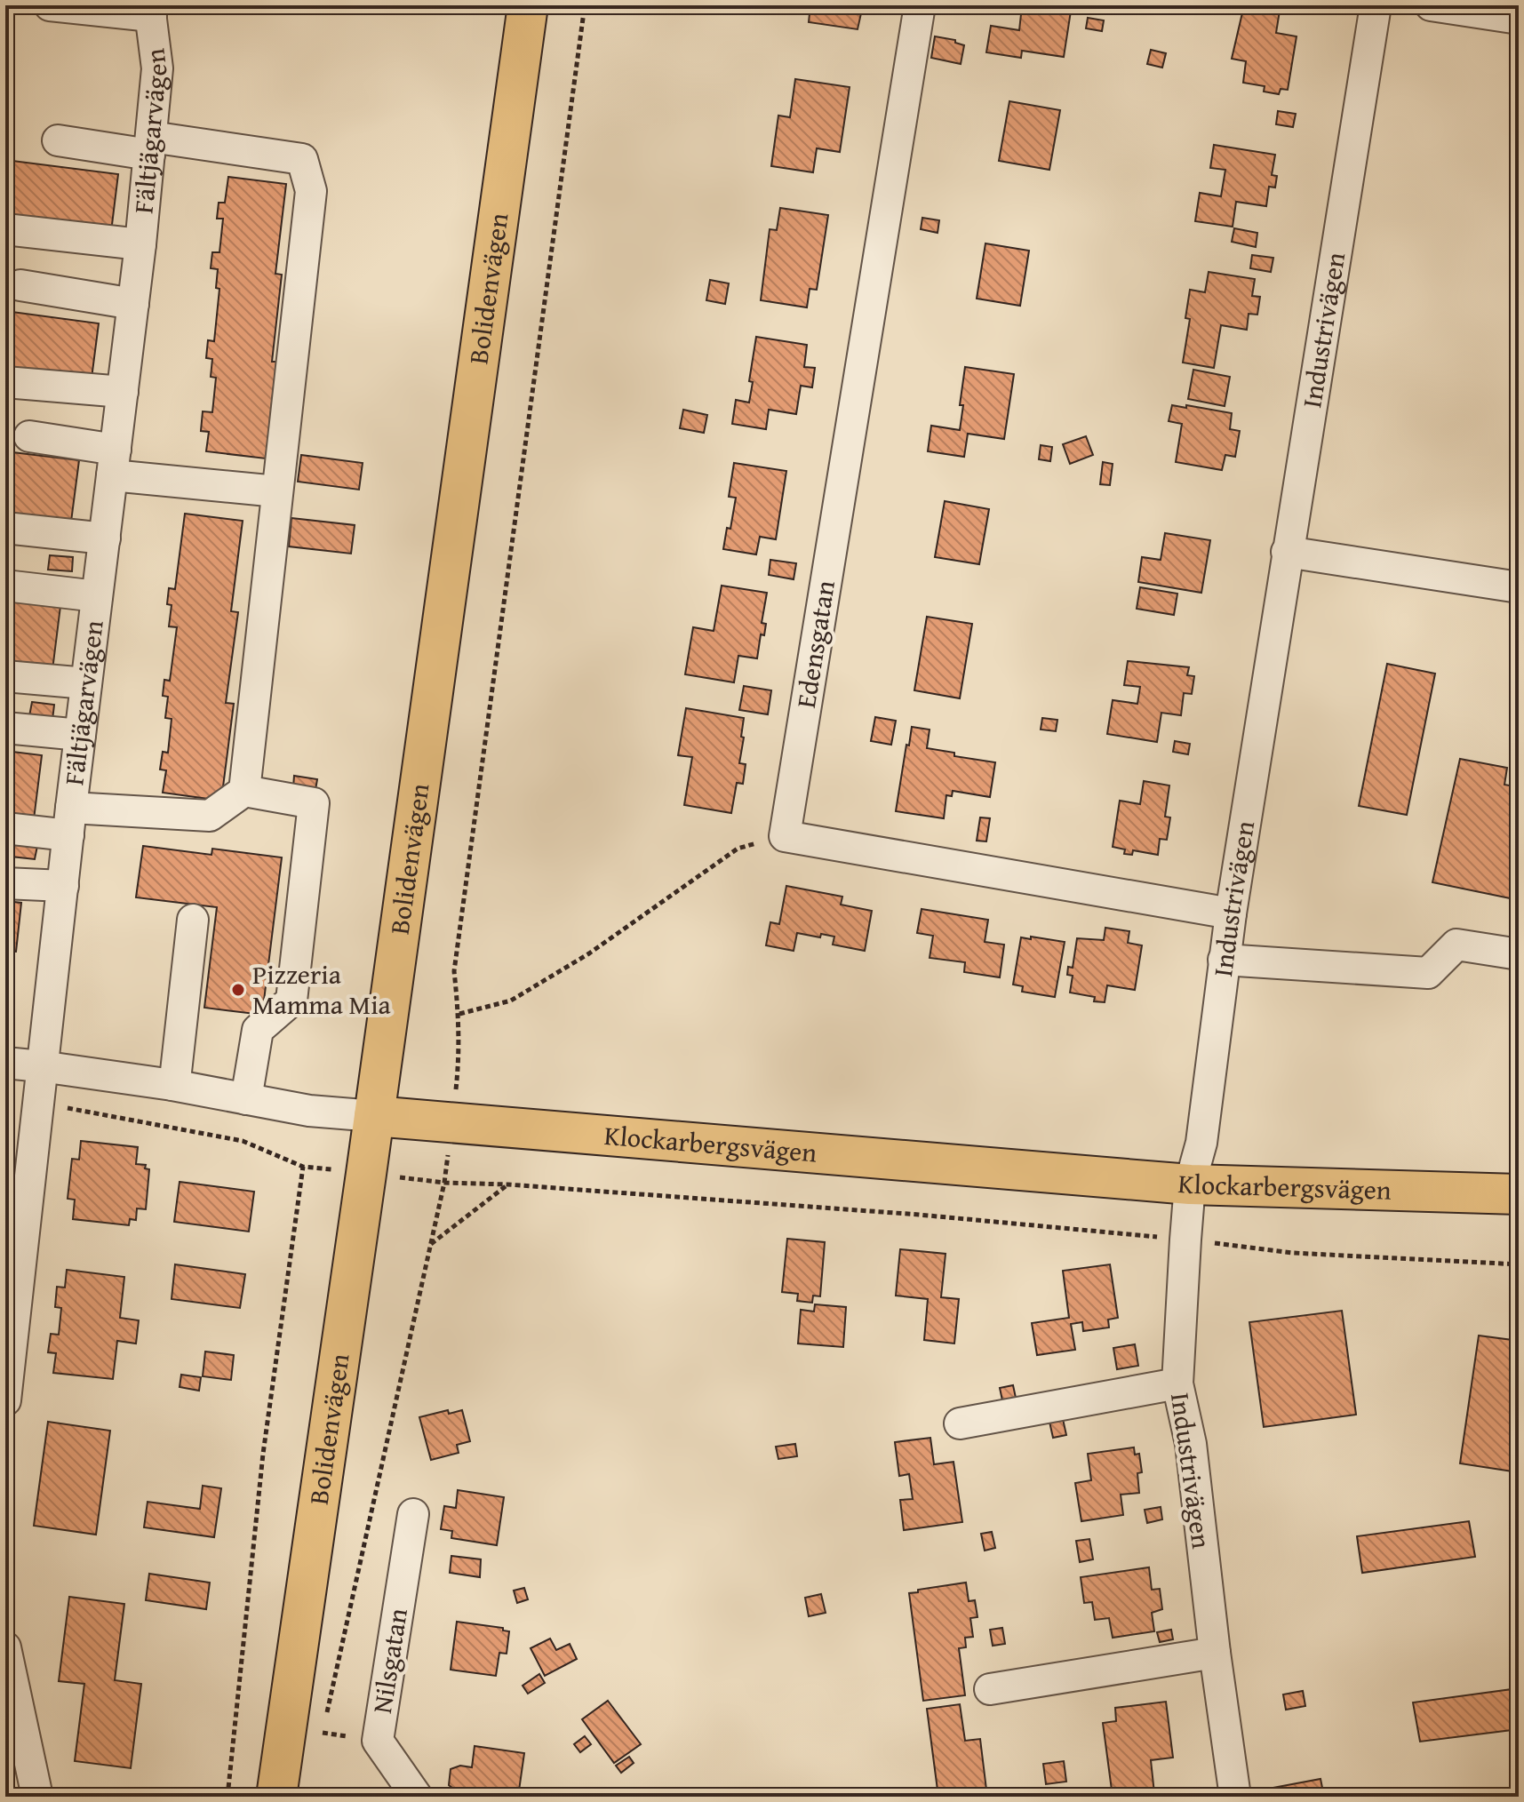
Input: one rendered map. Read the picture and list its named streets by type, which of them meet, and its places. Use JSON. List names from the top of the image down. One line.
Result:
{"streets":{"main road":["Bolidenvägen","Klockarbergsvägen"],"street":["Fältjägarvägen","Industrivägen","Edensgatan","Nilsgatan"]},"crossings":[["Fältjägarvägen","Klockarbergsvägen"],["Bolidenvägen","Klockarbergsvägen"],["Industrivägen","Klockarbergsvägen"]],"places":["Pizzeria Mamma Mia"]}
